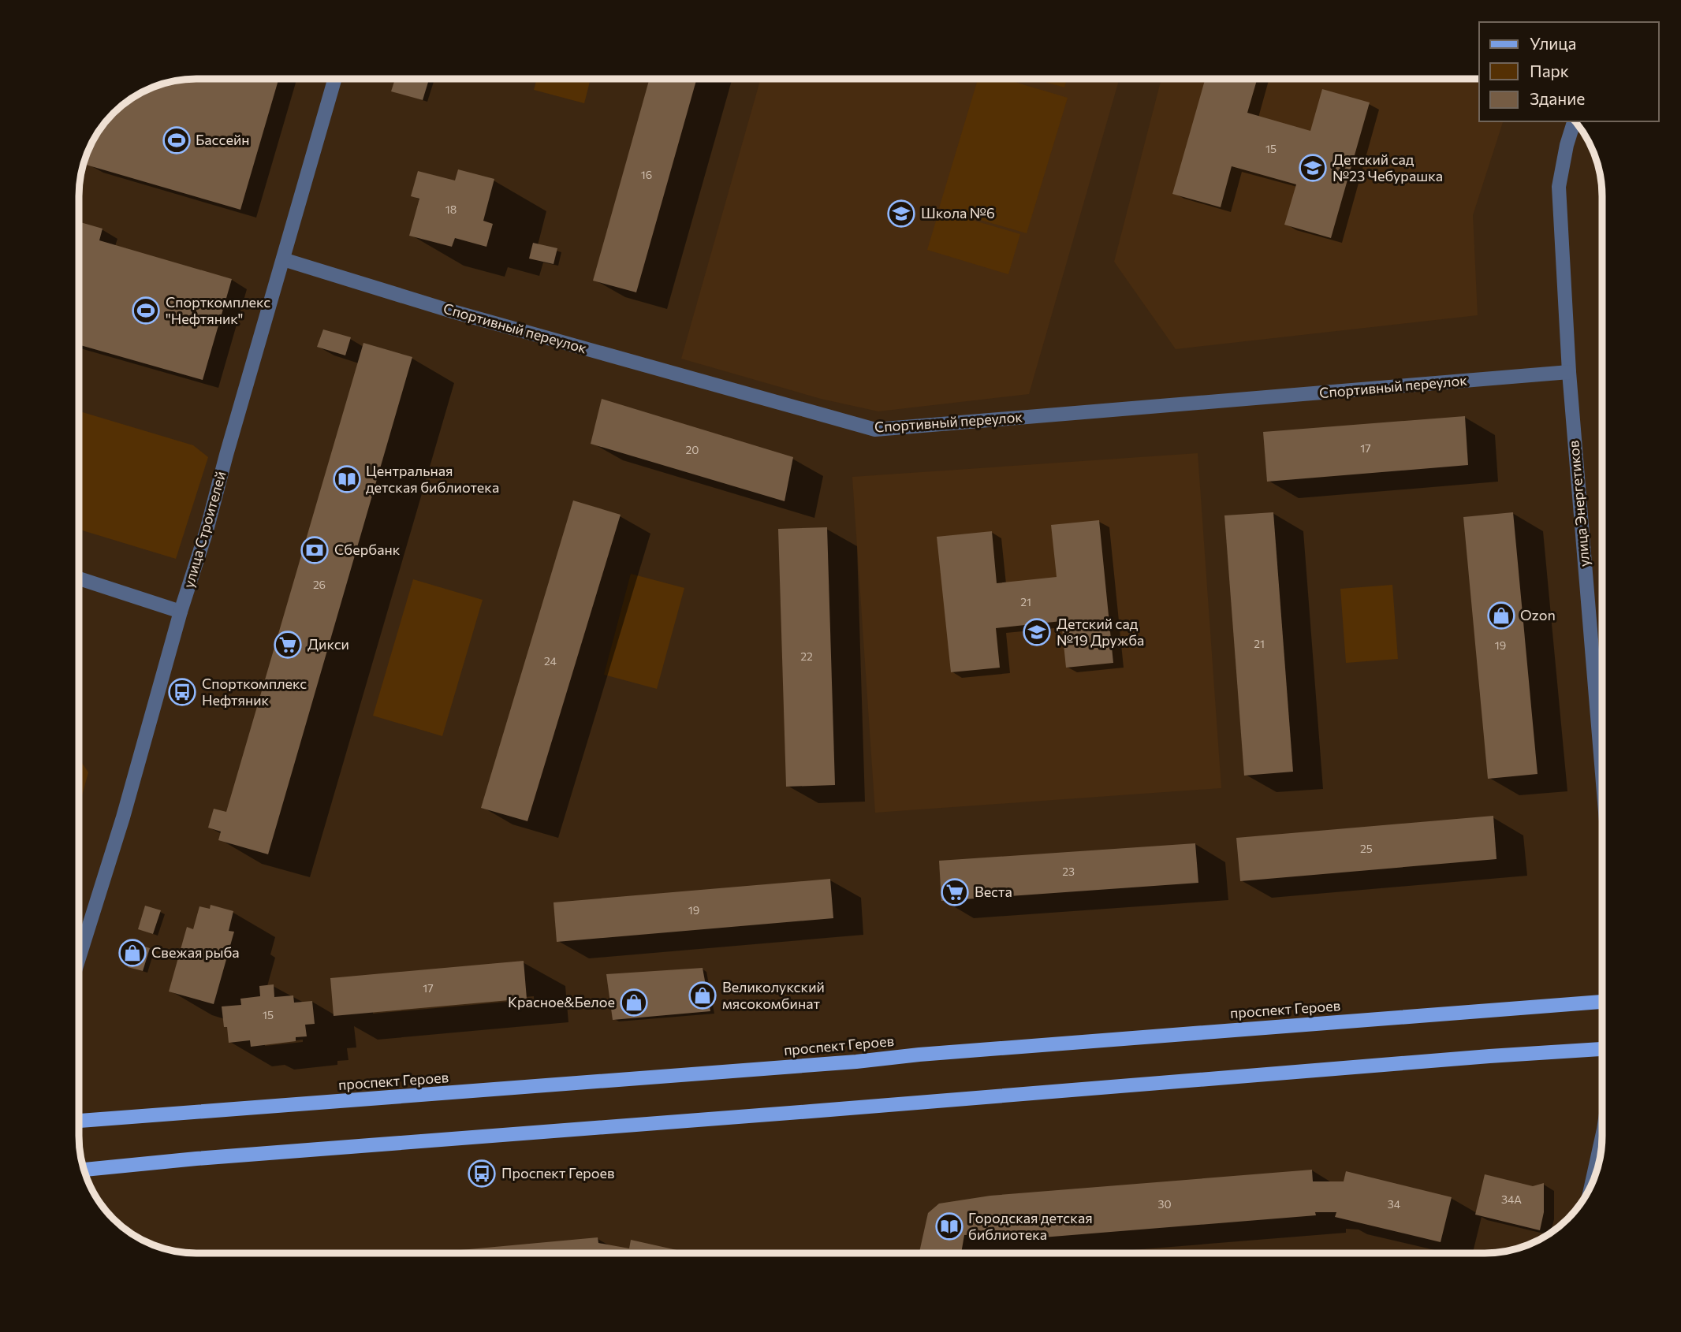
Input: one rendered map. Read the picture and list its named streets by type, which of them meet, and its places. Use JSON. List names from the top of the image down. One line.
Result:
{"streets":{"main road":["проспект Героев"],"street":["Спортивный переулок","улица Энергетиков","улица Строителей"]},"crossings":[["Спортивный переулок","улица Энергетиков"],["Спортивный переулок","улица Строителей"]],"places":{"sports":["Бассейн","Спорткомплекс \"Нефтяник\""],"school or university":["Детский сад №23 Чебурашка","Школа №6","Детский сад №19 Дружба"],"library":["Центральная детская библиотека","Городская детская библиотека"],"bank":["Сбербанк"],"shop":["Ozon","Свежая рыба","Великолукский мясокомбинат","Красное&Белое"],"supermarket":["Дикси","Веста"],"bus stop":["Спорткомплекс Нефтяник","Проспект Героев"]},"house_numbers":["15","16","18","17","20","26","21","21","19","22","24","25","23","19","17","15","34А","30","34"],"legend":["Улица","Парк","Здание"]}
